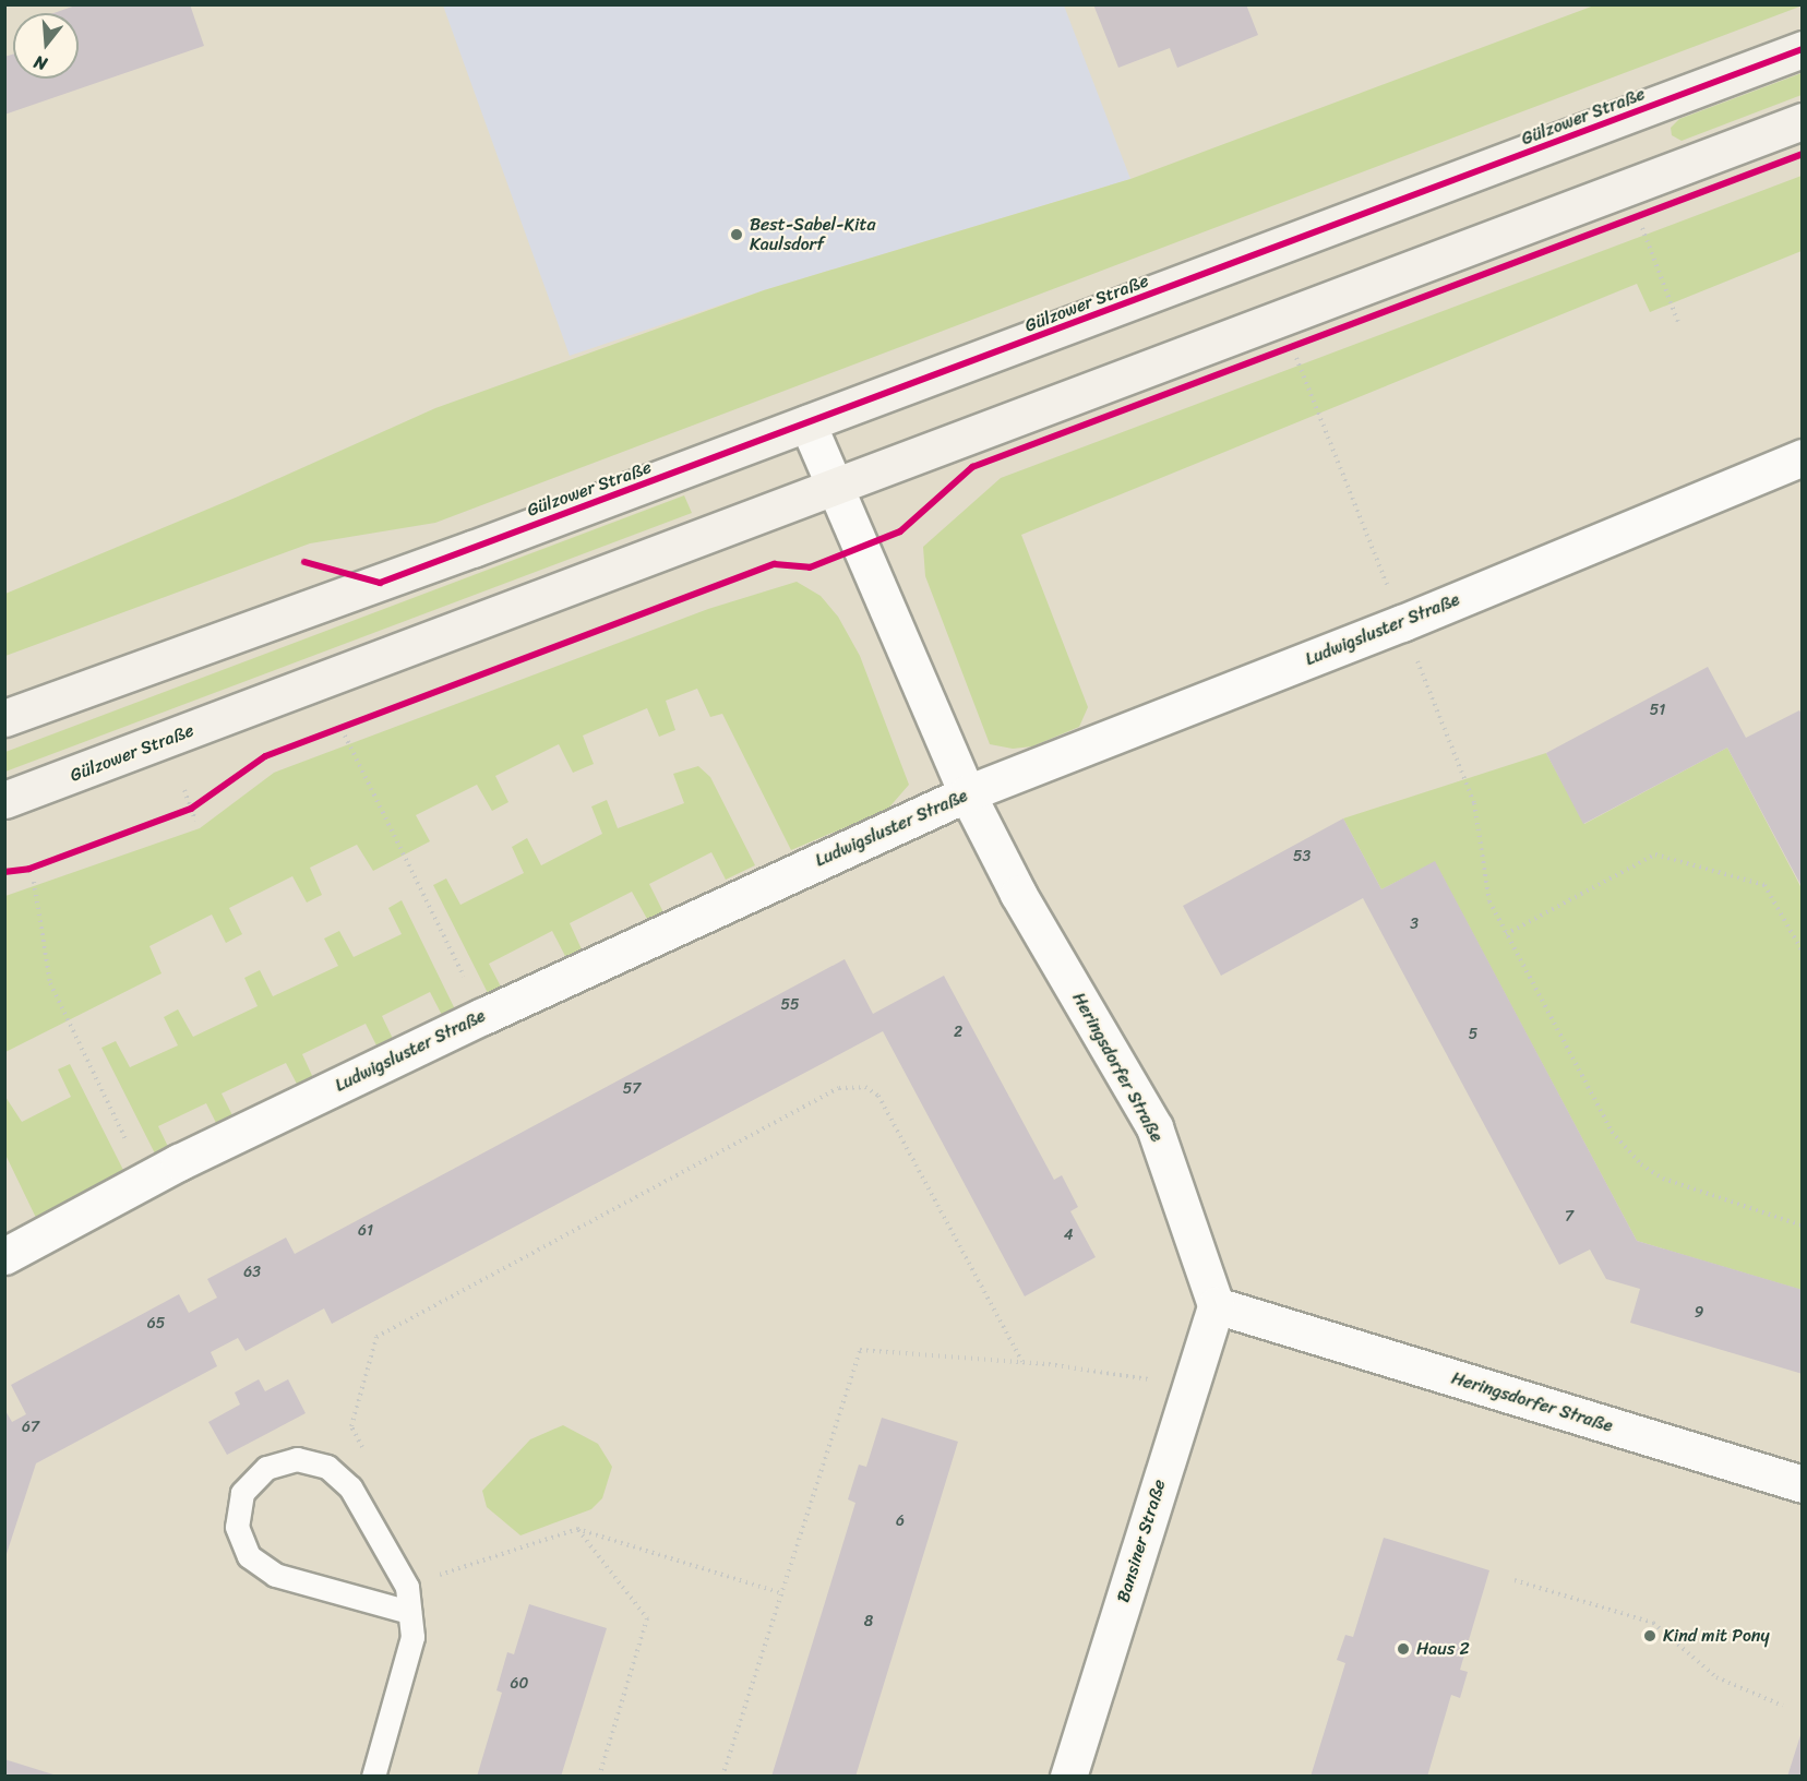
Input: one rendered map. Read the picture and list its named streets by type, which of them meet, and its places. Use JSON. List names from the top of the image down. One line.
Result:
{"streets":{"main road":["Gülzower Straße"],"street":["Ludwigsluster Straße","Heringsdorfer Straße","Bansiner Straße"]},"crossings":[["Gülzower Straße","Heringsdorfer Straße"],["Ludwigsluster Straße","Heringsdorfer Straße"],["Heringsdorfer Straße","Bansiner Straße"]],"places":["Best-Sabel-Kita Kaulsdorf","Kind mit Pony","Haus 2"],"house_numbers":["51","53","3","55","2","5","57","7","61","4","63","9","65","67","6","8","60"],"north":"bottom"}
